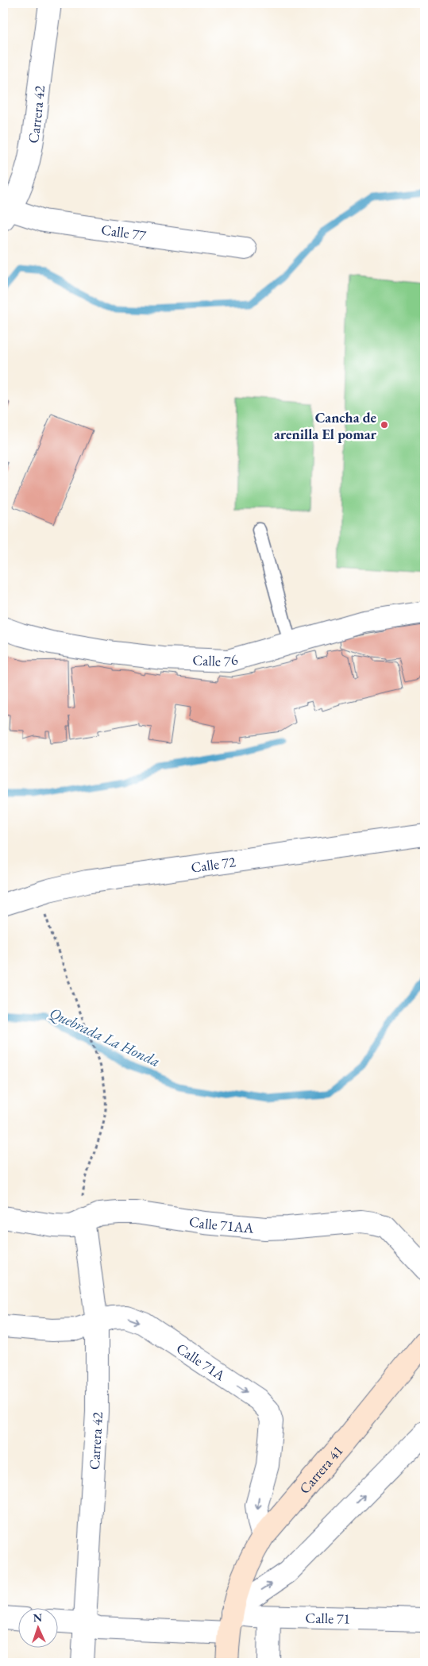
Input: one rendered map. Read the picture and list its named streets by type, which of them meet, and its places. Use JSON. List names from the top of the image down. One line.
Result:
{"streets":{"main road":["Carrera 41"],"street":["Carrera 42","Calle 77","Calle 76","Calle 72","Calle 71AA","Calle 71A","Calle 71"]},"crossings":[["Carrera 42","Calle 77"],["Carrera 42","Calle 71AA"],["Carrera 42","Calle 71A"],["Carrera 42","Calle 71"],["Calle 71A","Carrera 41"],["Carrera 41","Calle 71"]],"one_way":["Calle 71A"],"water":["Quebrada La Honda"],"places":["Cancha de arenilla El pomar"],"north":"top"}
